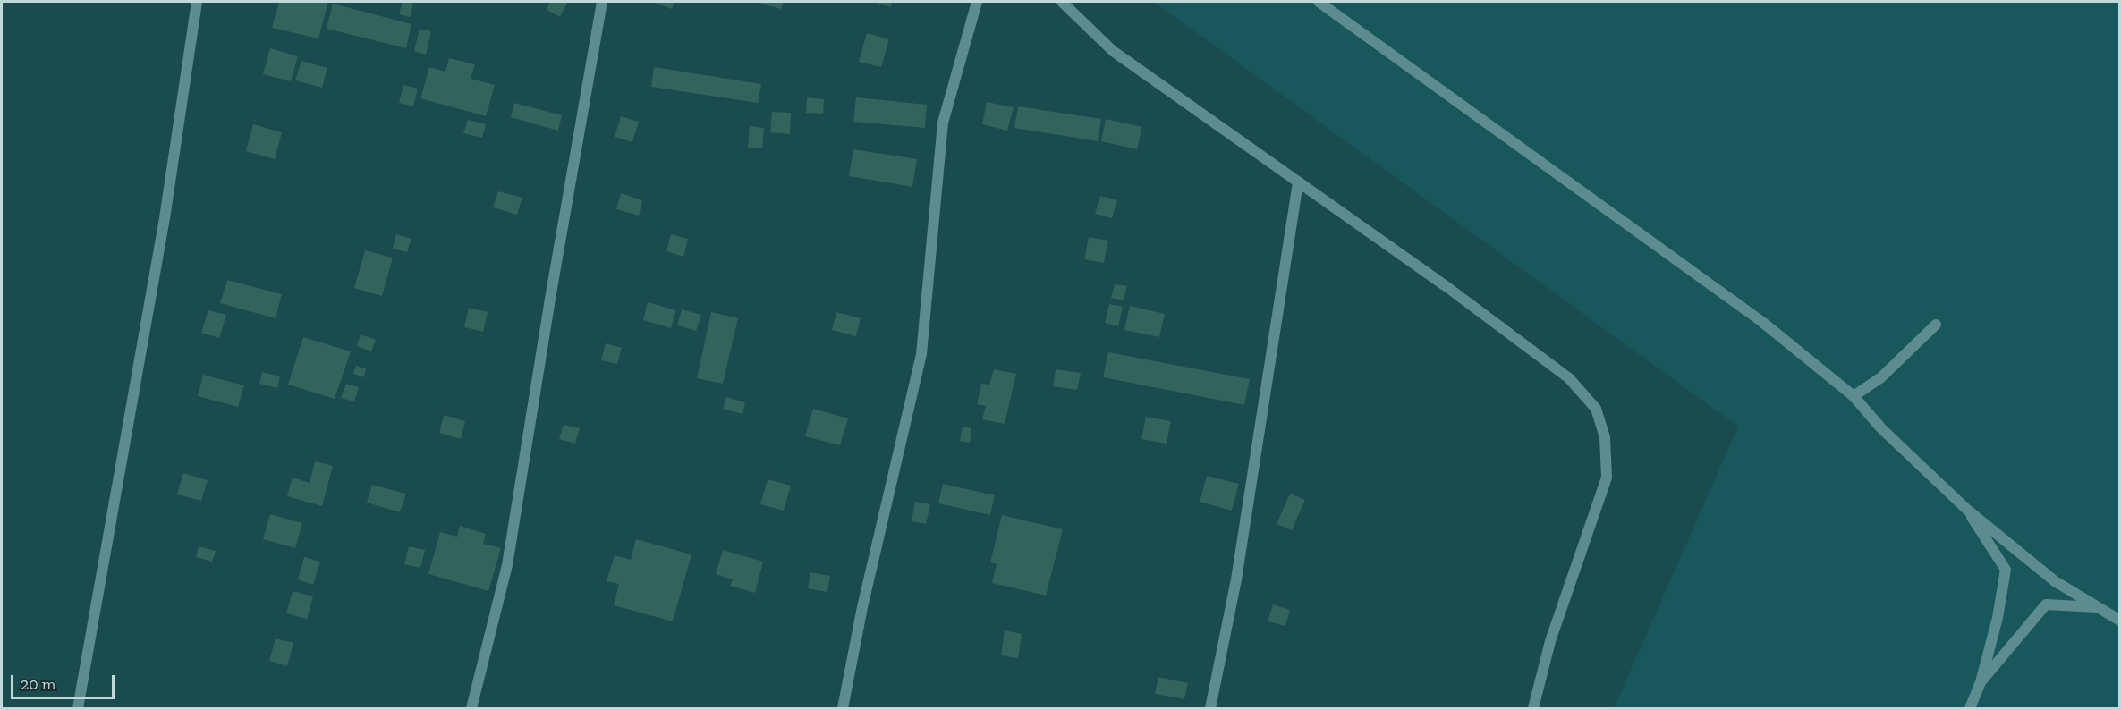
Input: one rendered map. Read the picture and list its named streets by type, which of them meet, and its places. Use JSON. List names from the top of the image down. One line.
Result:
{"scale_bar":"20 m"}
